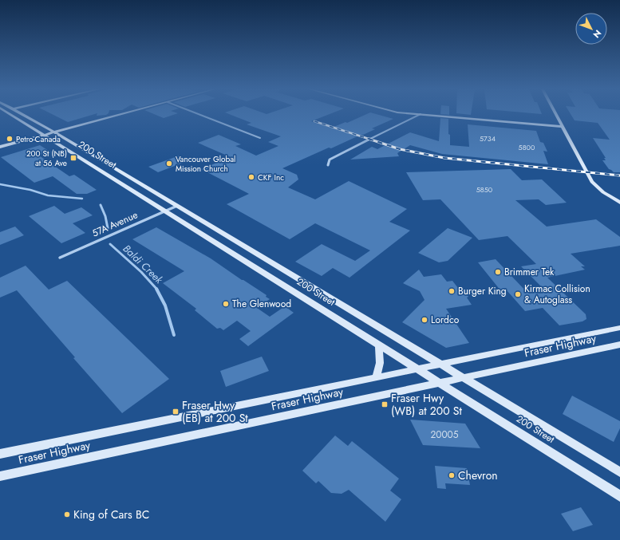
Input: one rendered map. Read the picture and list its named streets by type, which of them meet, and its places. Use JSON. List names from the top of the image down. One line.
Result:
{"streets":{"main road":["200 Street","Fraser Highway"],"street":["57A Avenue"]},"crossings":[["200 Street","57A Avenue"],["200 Street","Fraser Highway"]],"water":["Baldi Creek"],"places":{"other":["Petro-Canada","Vancouver Global Mission Church","CKF Inc","Brimmer Tek","Burger King","Kirmac Collision & Autoglass","The Glenwood","Lordco","Chevron","King of Cars BC"],"transit":["200 St (NB) at 56 Ave","Fraser Hwy (WB) at 200 St","Fraser Hwy (EB) at 200 St"]},"house_numbers":["5734","5800","5850","20005"],"north":"bottom right"}
